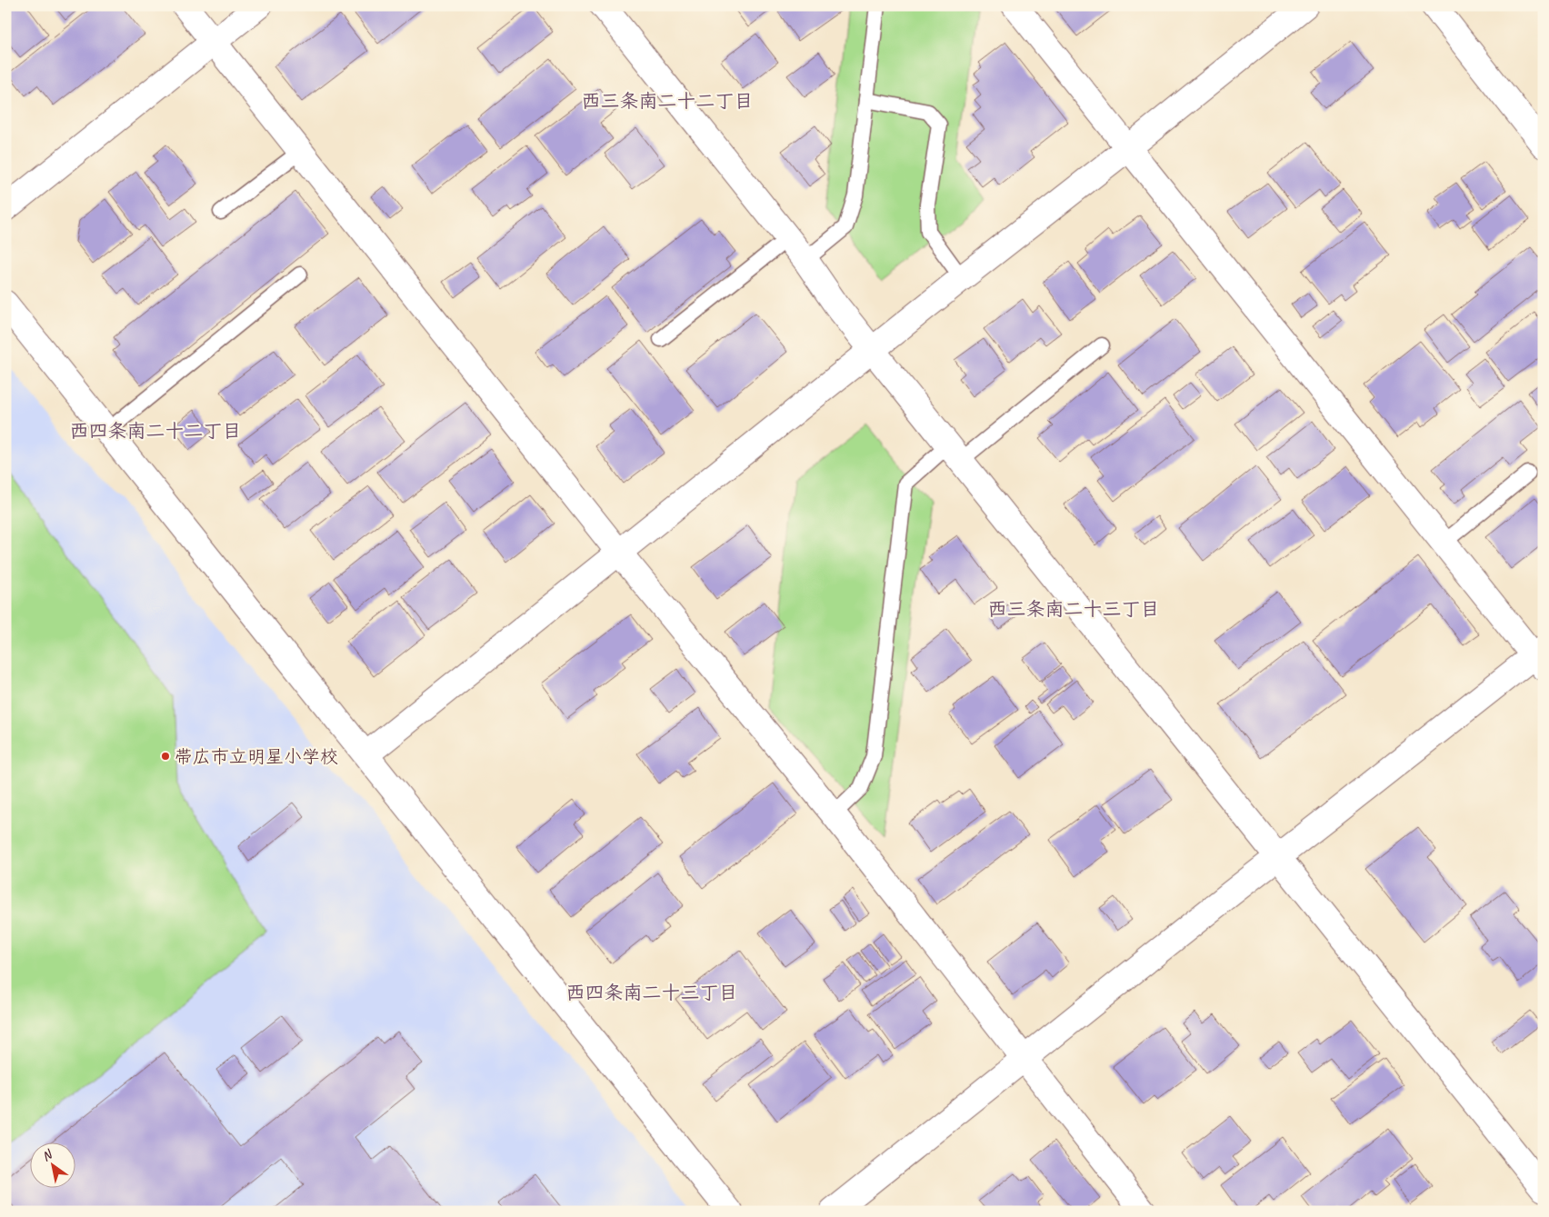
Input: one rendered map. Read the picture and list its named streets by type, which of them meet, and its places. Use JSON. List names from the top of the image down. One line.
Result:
{"districts":["西三条南二十二丁目","西四条南二十二丁目","西三条南二十三丁目","西四条南二十三丁目"],"places":["帯広市立明星小学校"],"north":"top left"}
